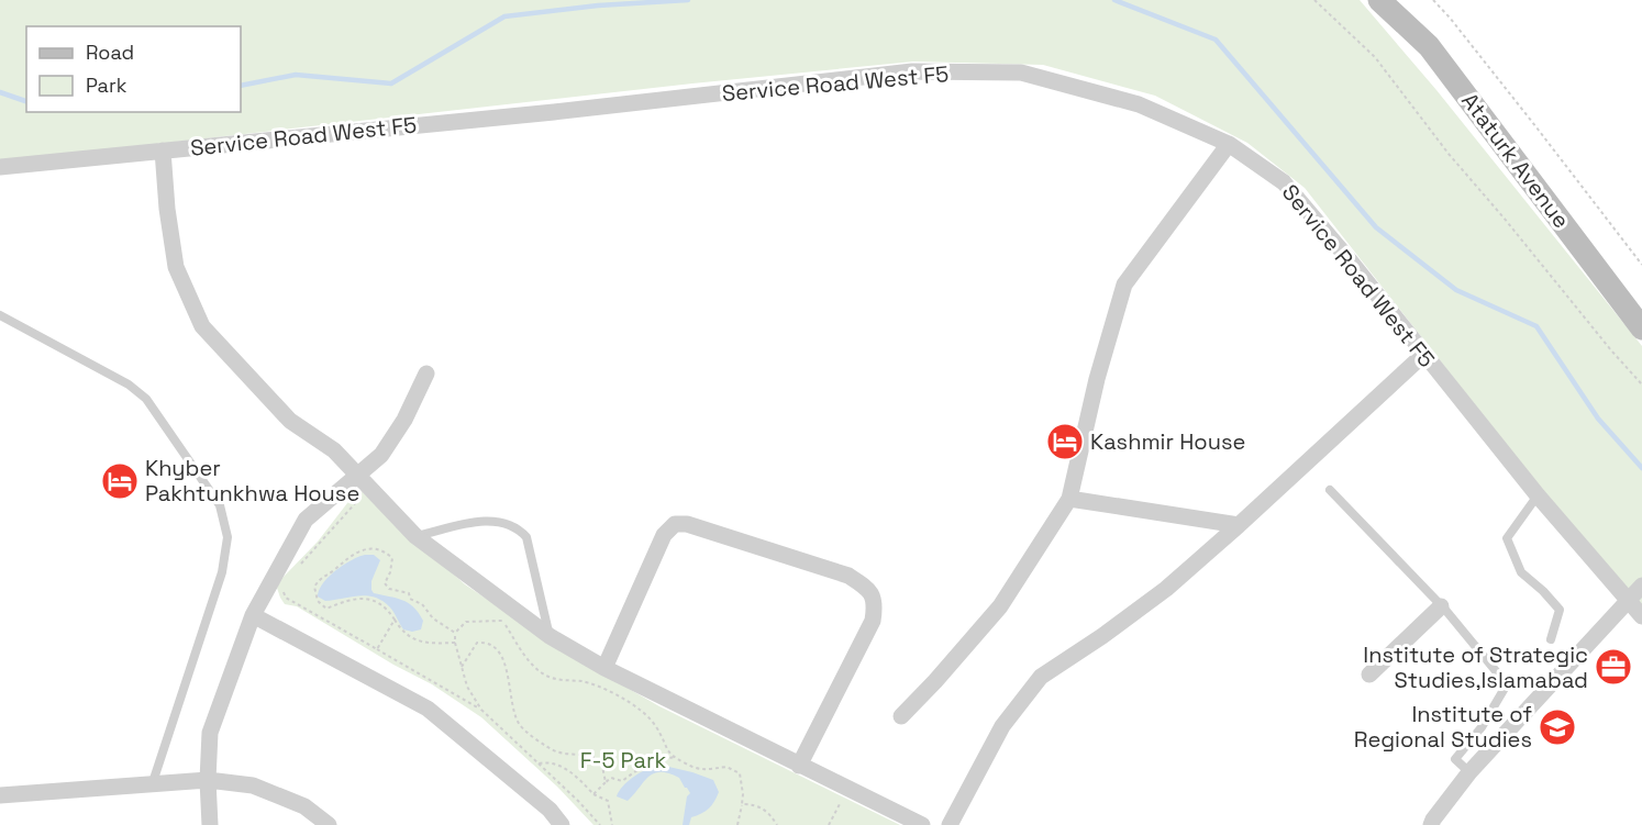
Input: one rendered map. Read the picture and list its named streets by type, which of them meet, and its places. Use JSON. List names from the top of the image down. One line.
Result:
{"streets":{"street":["Service Road West F5","Ataturk Avenue"]},"parks":["F-5 Park"],"places":{"hotel":["Kashmir House","Khyber Pakhtunkhwa House"],"office":["Institute of Strategic Studies,Islamabad"],"school or university":["Institute of Regional Studies"]},"legend":["Road","Park"]}
